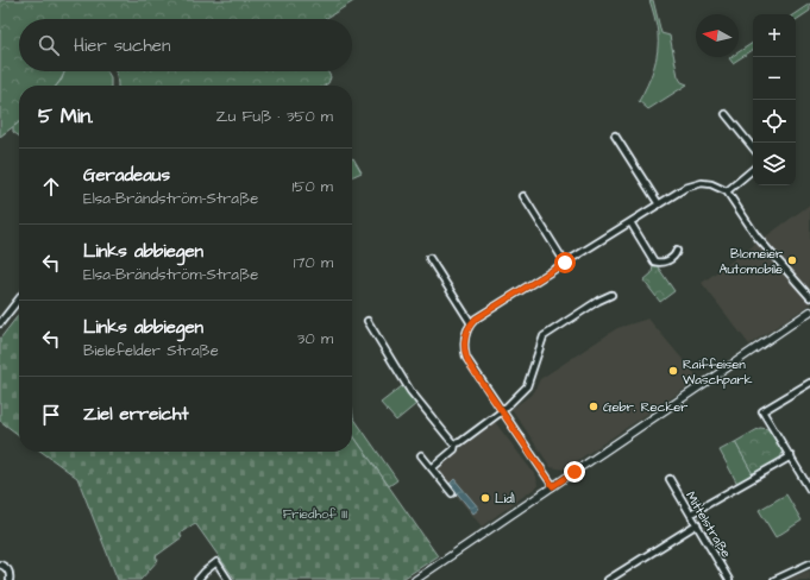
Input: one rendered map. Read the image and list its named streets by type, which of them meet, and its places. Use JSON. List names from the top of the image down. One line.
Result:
{"streets":{"street":["Mittelstraße"]},"parks":["Friedhof III"],"places":["Blomeier Automobile","Raiffeisen Waschpark","Gebr. Recker","Lidl"],"north":"left","page":{"map_buttons":["+","−"],"search":"Hier suchen","heading":["5 Min.","Zu Fuß · 350 m"],"list":[["Geradeaus","Elsa-Brändström-Straße","150 m"],["Links abbiegen","Elsa-Brändström-Straße","170 m"],["Links abbiegen","Bielefelder Straße","30 m"],"Ziel erreicht"]}}
